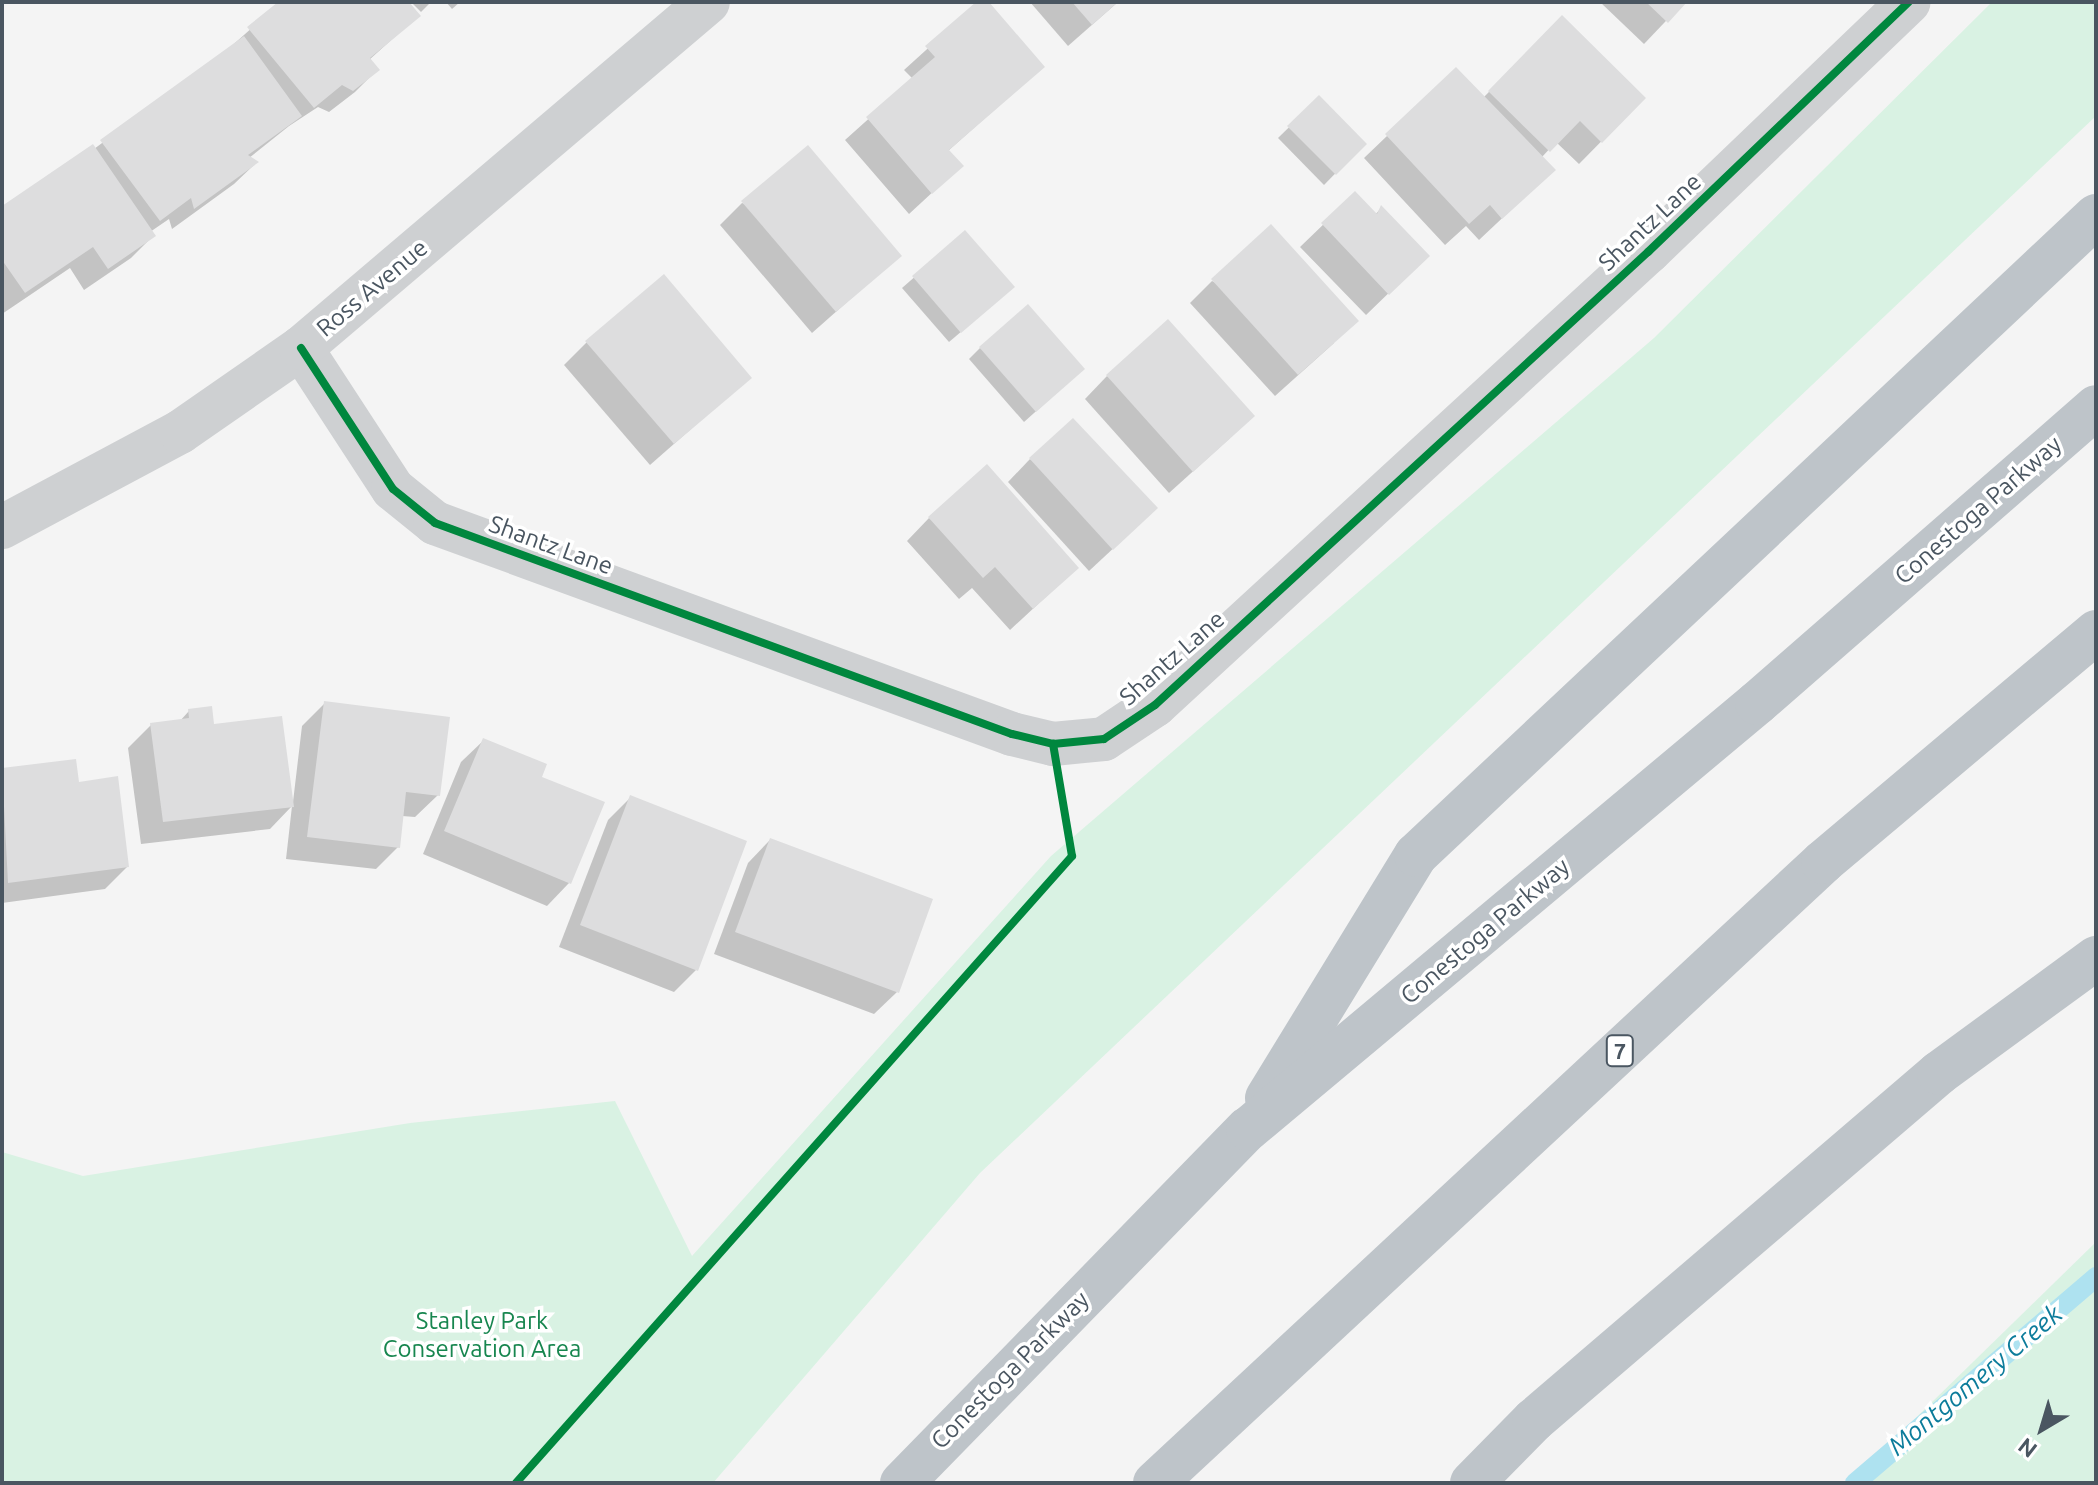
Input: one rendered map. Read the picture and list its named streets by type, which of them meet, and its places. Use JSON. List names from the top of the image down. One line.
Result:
{"streets":{"highway":["Conestoga Parkway","7"],"street":["Shantz Lane","Ross Avenue"]},"crossings":[["Shantz Lane","Ross Avenue"]],"water":["Montgomery Creek"],"parks":["Stanley Park Conservation Area"],"north":"bottom left"}
